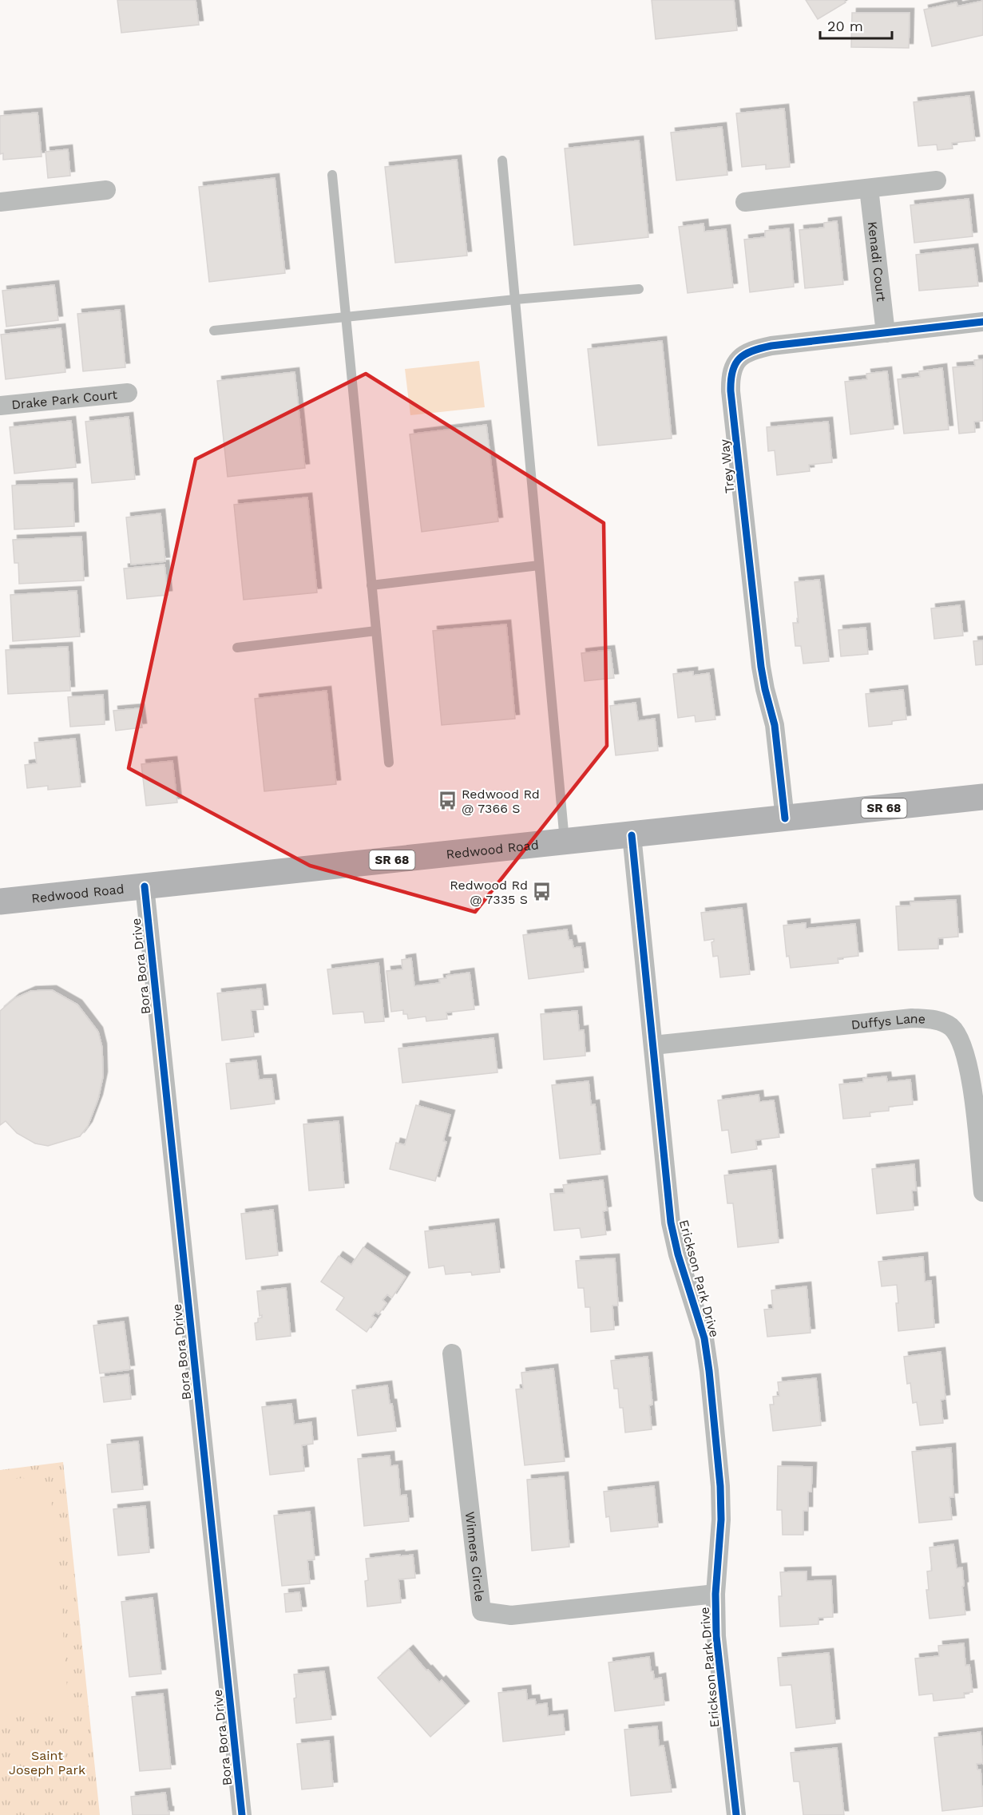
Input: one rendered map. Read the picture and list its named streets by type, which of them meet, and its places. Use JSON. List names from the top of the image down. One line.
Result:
{"streets":{"main road":["SR 68","Redwood Road"],"street":["Kenadi Court","Drake Park Court","Trey Way","Bora Bora Drive","Duffys Lane","Erickson Park Drive","Winners Circle"]},"crossings":[["Kenadi Court","Trey Way"],["Trey Way","Redwood Road"],["Redwood Road","Bora Bora Drive"],["Redwood Road","Erickson Park Drive"],["Duffys Lane","Erickson Park Drive"],["Erickson Park Drive","Winners Circle"]],"parks":["Saint Joseph Park"],"places":{"bus stop":["Redwood Rd @ 7366 S","Redwood Rd @ 7335 S"]},"scale_bar":"20 m"}
